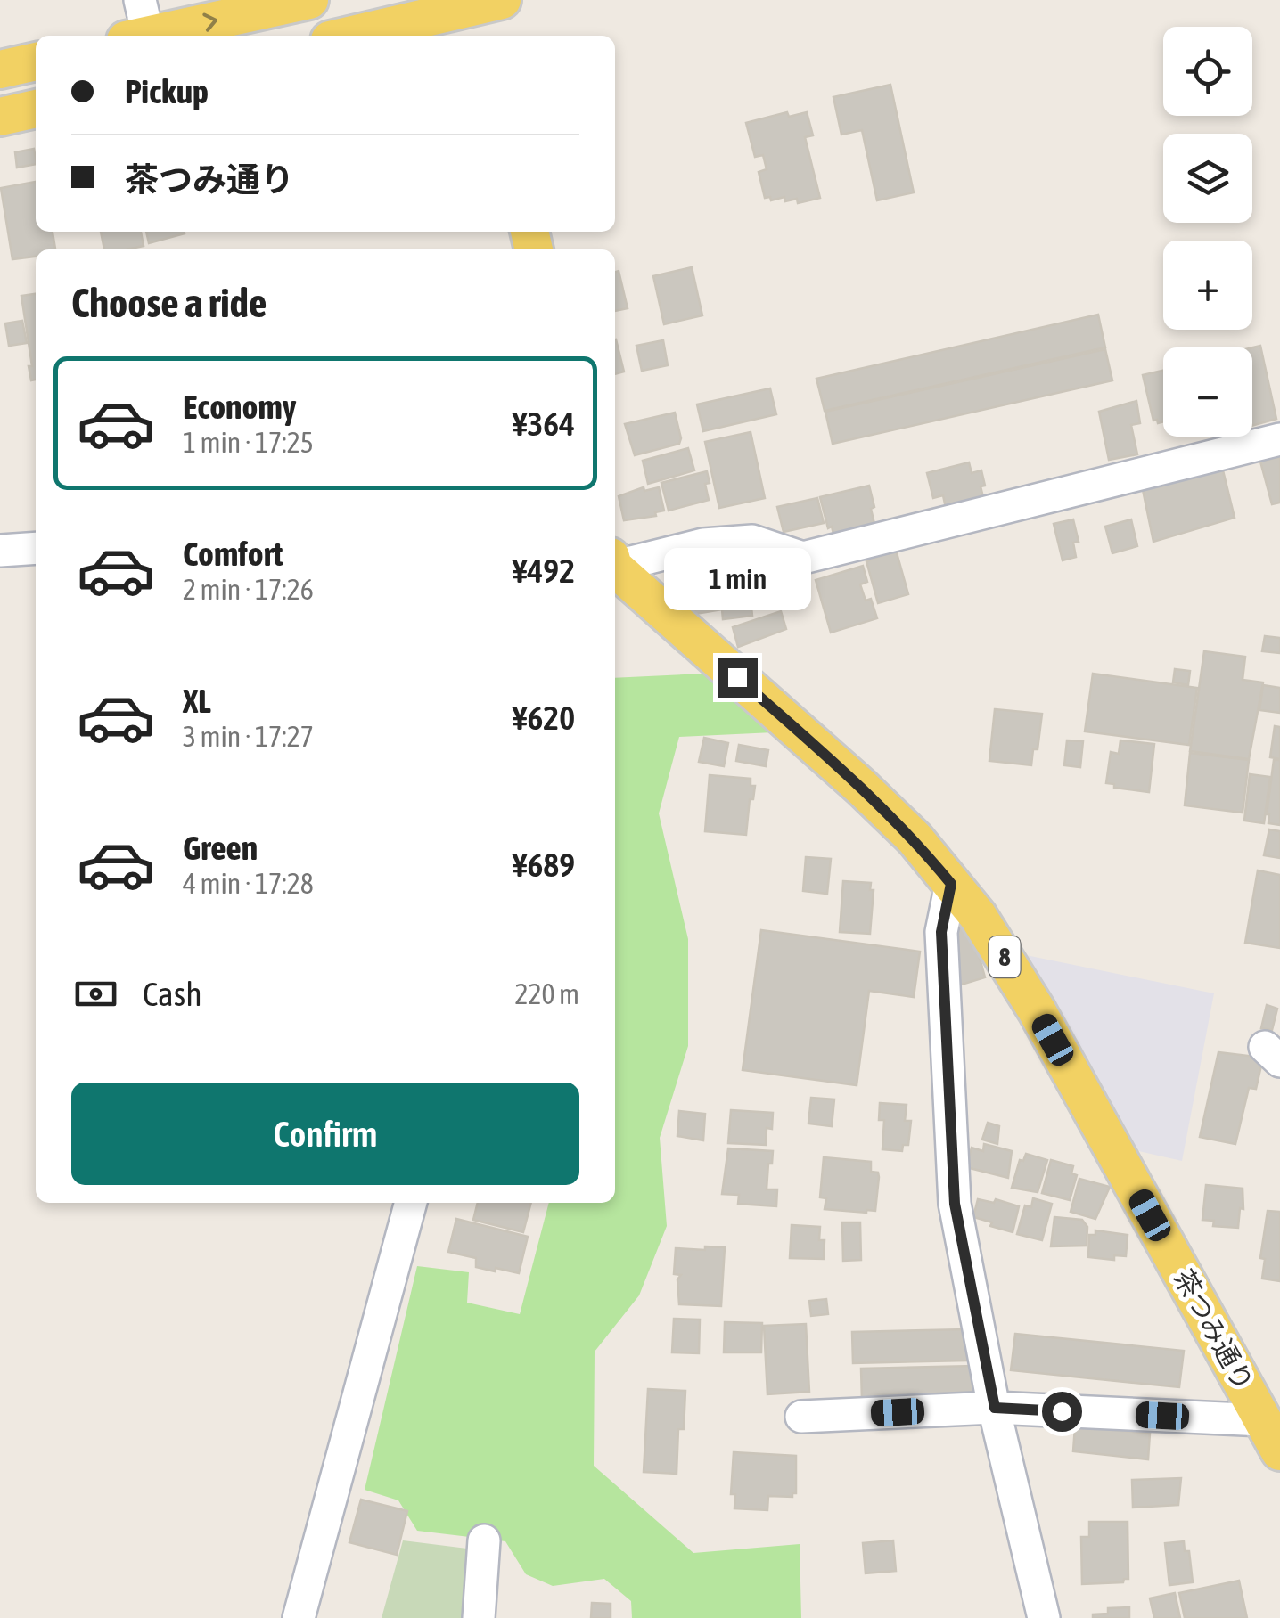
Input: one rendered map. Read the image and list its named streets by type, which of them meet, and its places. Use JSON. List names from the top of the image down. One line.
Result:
{"streets":{"main road":["8","茶つみ通り"]},"page":{"map_buttons":["+","−"],"banner":["Pickup","茶つみ通り"],"heading":"Choose a ride","list":[{"name":"Economy","note":"1 min · 17:25","value":"¥364"},{"name":"Comfort","note":"2 min · 17:26","value":"¥492"},{"name":"XL","note":"3 min · 17:27","value":"¥620"},{"name":"Green","note":"4 min · 17:28","value":"¥689"}],"bubble":"1 min","pay":["Cash","220 m"],"buttons":"Confirm"}}
